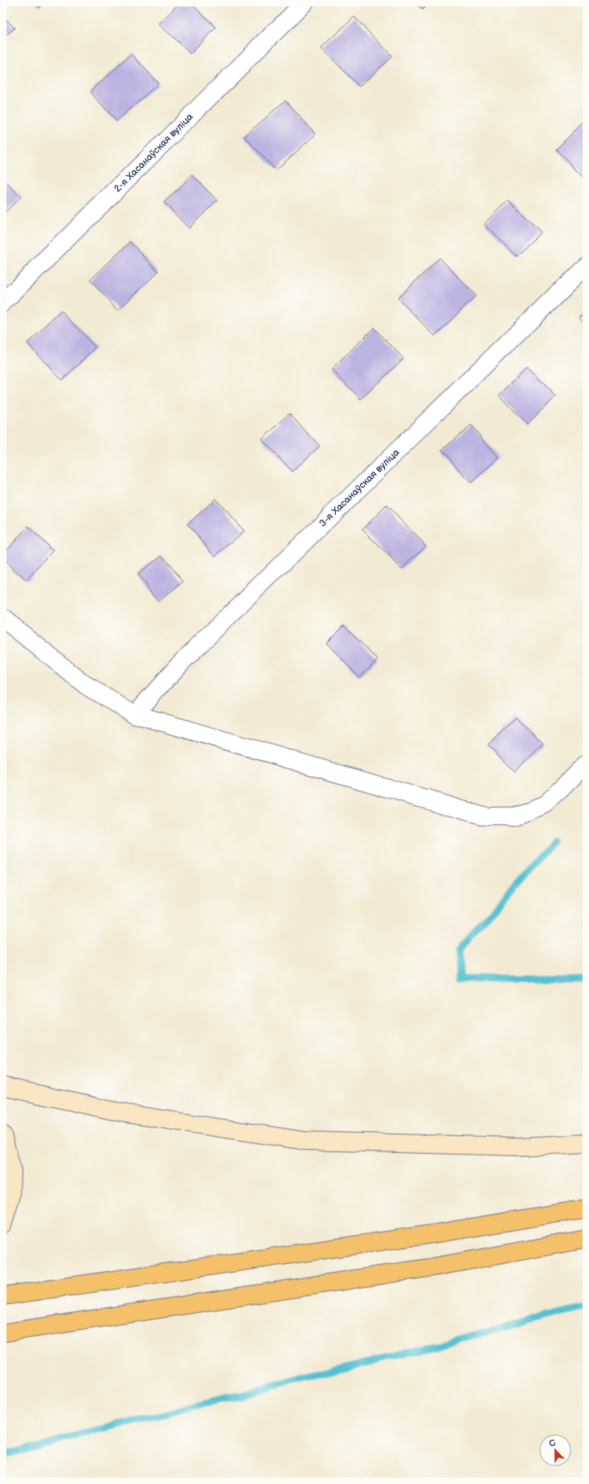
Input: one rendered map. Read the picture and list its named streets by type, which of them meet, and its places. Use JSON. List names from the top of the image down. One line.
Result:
{"streets":{"street":["2-я Хасанаўская вуліца","3-я Хасанаўская вуліца"]},"north":"top left"}
